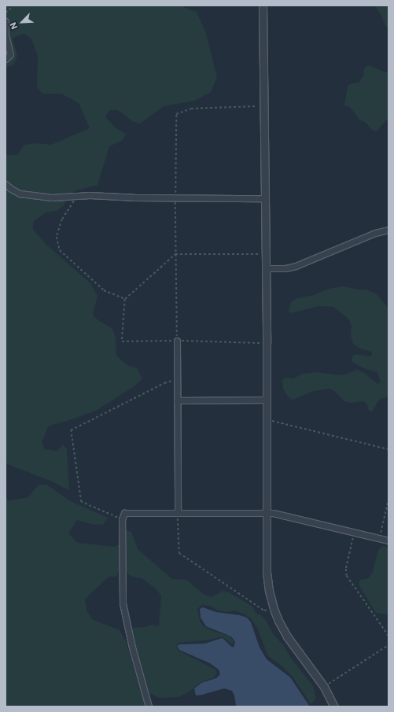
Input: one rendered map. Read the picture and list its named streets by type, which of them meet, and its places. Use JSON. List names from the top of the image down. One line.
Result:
{"north":"bottom left"}
